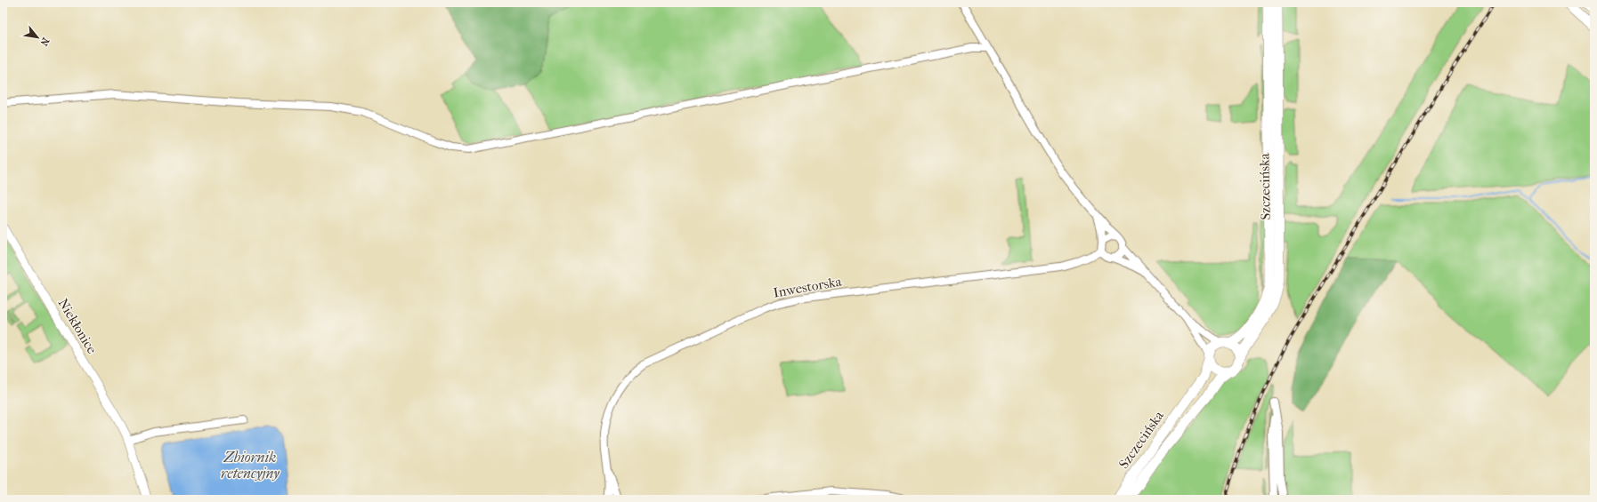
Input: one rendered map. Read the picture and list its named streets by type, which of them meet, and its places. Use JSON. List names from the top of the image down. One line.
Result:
{"streets":{"main road":["Szczecińska"],"street":["Inwestorska","Niekłonice"]},"water":["Zbiornik retencyjny"],"north":"bottom right"}
